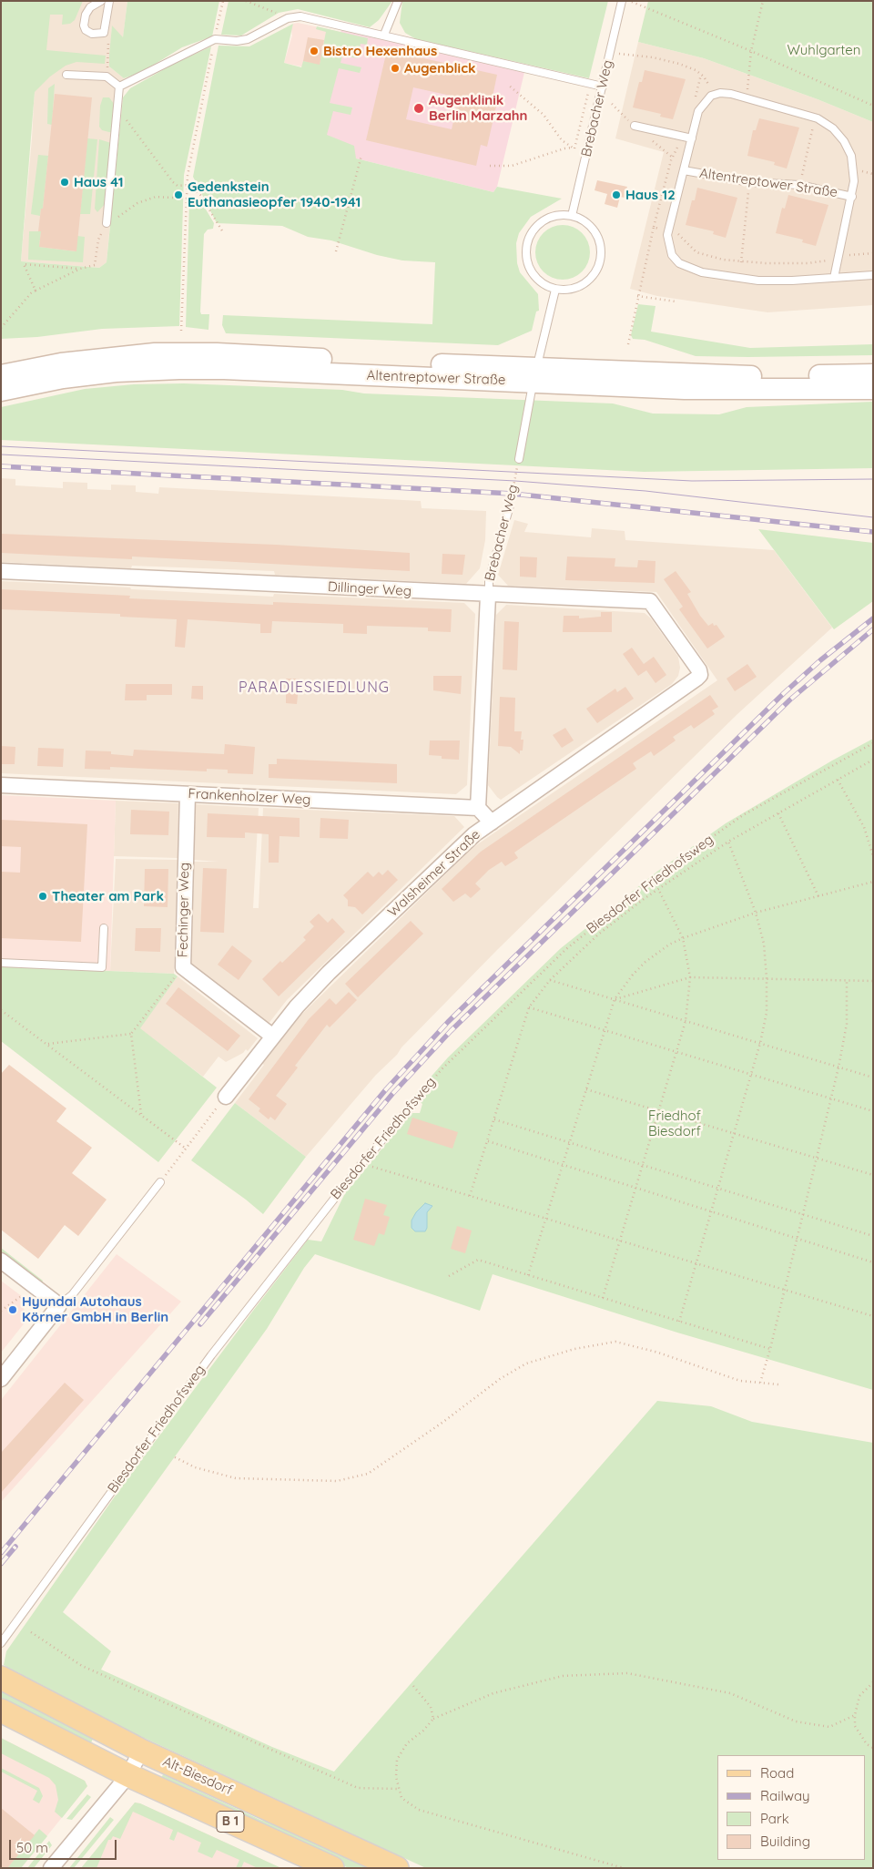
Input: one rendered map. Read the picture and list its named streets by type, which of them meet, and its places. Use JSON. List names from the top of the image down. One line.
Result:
{"streets":{"main road":["Altentreptower Straße","Alt-Biesdorf","B 1"],"street":["Brebacher Weg","Dillinger Weg","Frankenholzer Weg","Walsheimer Straße","Fechinger Weg"],"lane":["Biesdorfer Friedhofsweg"]},"crossings":[["Brebacher Weg","Dillinger Weg"],["Brebacher Weg","Frankenholzer Weg"],["Dillinger Weg","Walsheimer Straße"],["Frankenholzer Weg","Fechinger Weg"],["Walsheimer Straße","Fechinger Weg"]],"districts":["PARADIESSIEDLUNG"],"parks":["Wuhlgarten","Friedhof Biesdorf"],"places":["Bistro Hexenhaus","Augenblick","Augenklinik Berlin Marzahn","Haus 41","Gedenkstein Euthanasieopfer 1940-1941","Haus 12","Theater am Park","Hyundai Autohaus Körner GmbH in Berlin"],"legend":["Road","Railway","Park","Building"],"scale_bar":"50 m"}
